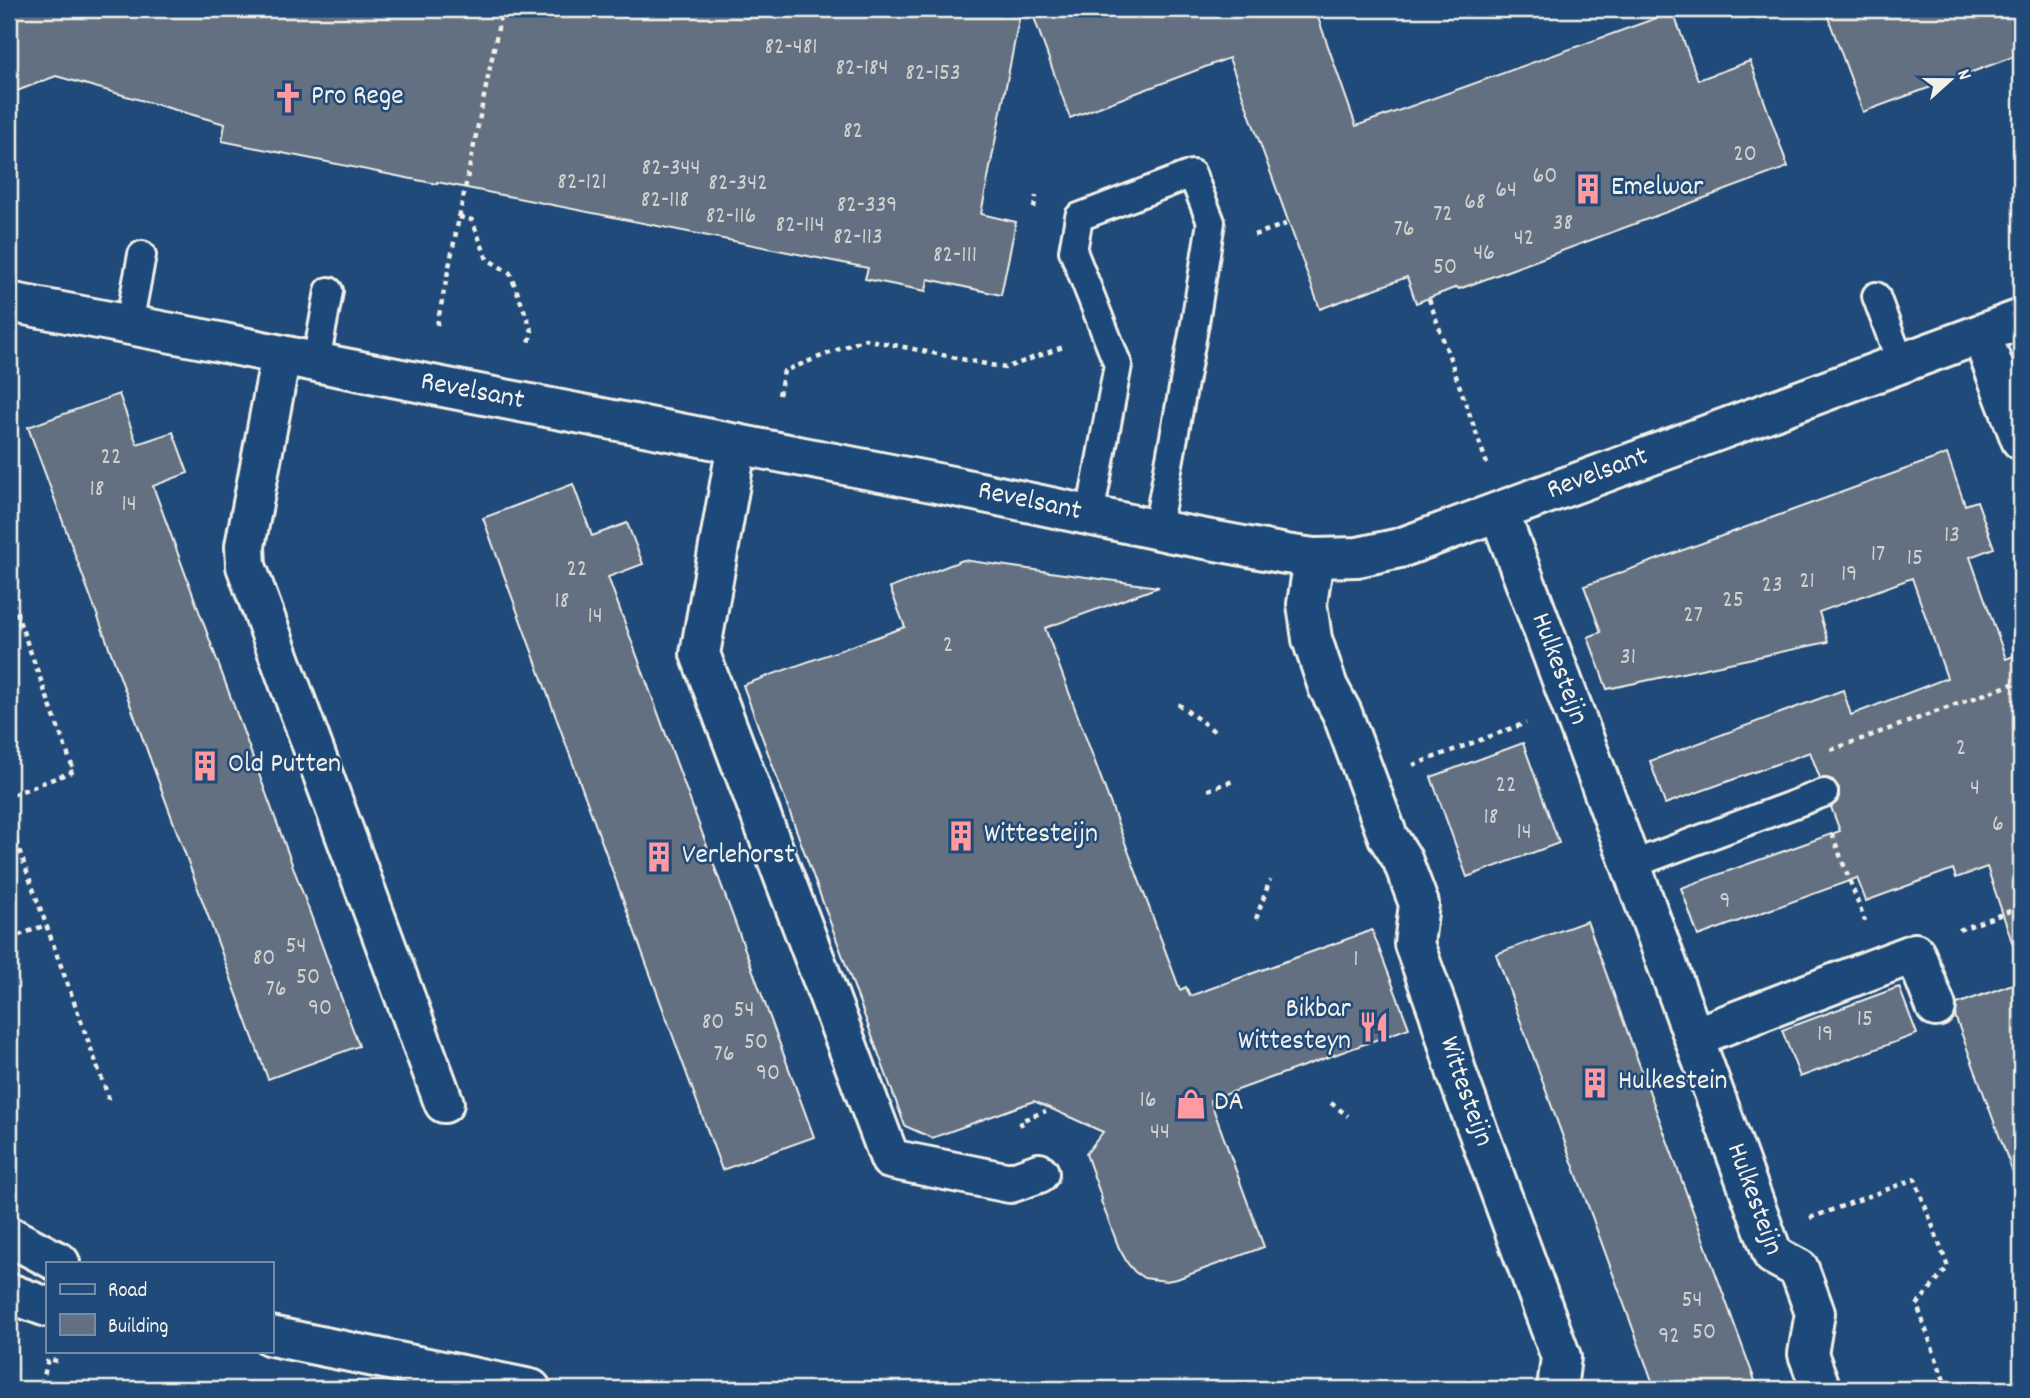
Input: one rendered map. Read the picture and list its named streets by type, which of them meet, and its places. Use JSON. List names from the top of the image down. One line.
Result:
{"streets":{"street":["Revelsant","Hulkesteijn","Wittesteijn"]},"crossings":[["Revelsant","Hulkesteijn"],["Revelsant","Wittesteijn"]],"places":{"church":["Pro Rege"],"building":["Emelwar","Old Putten","Wittesteijn","Verlehorst","Hulkestein"],"restaurant":["Bikbar Wittesteyn"],"shop":["DA"]},"house_numbers":["82-481","82-184","82-153","82","20","82-344","60","82-121","82-342","64","82-118","68","82-339","72","82-116","38","82-114","76","82-113","42","46","82-111","50","22","18","14","13","17","15","22","19","21","23","25","18","27","14","2","31","2","22","4","18","6","14","9","54","80","1","50","76","90","54","15","80","19","50","76","90","16","44","54","50","92"],"legend":["Road","Building"],"north":"right"}
